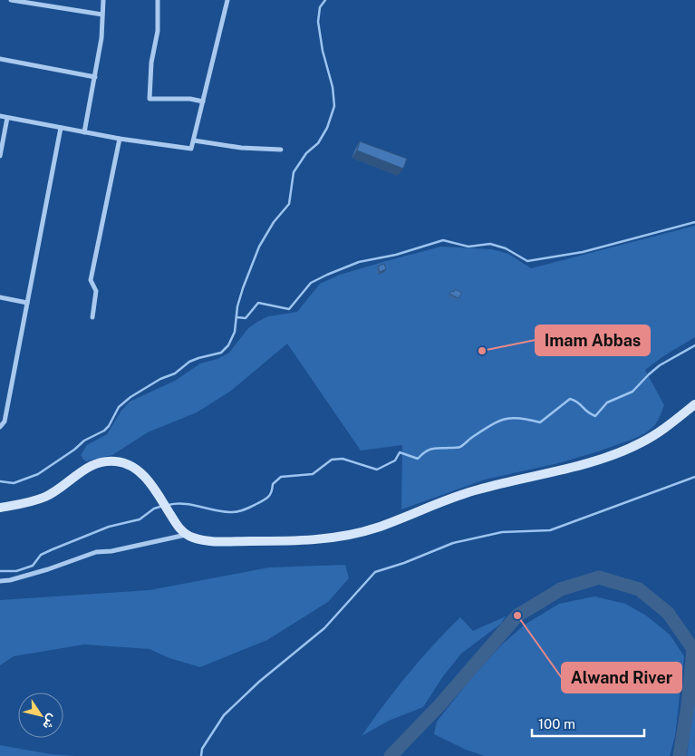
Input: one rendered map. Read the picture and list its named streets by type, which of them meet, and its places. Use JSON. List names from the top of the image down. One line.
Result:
{"places":["Imam Abbas","Alwand River"],"scale_bar":"100 m","north":"bottom right"}
